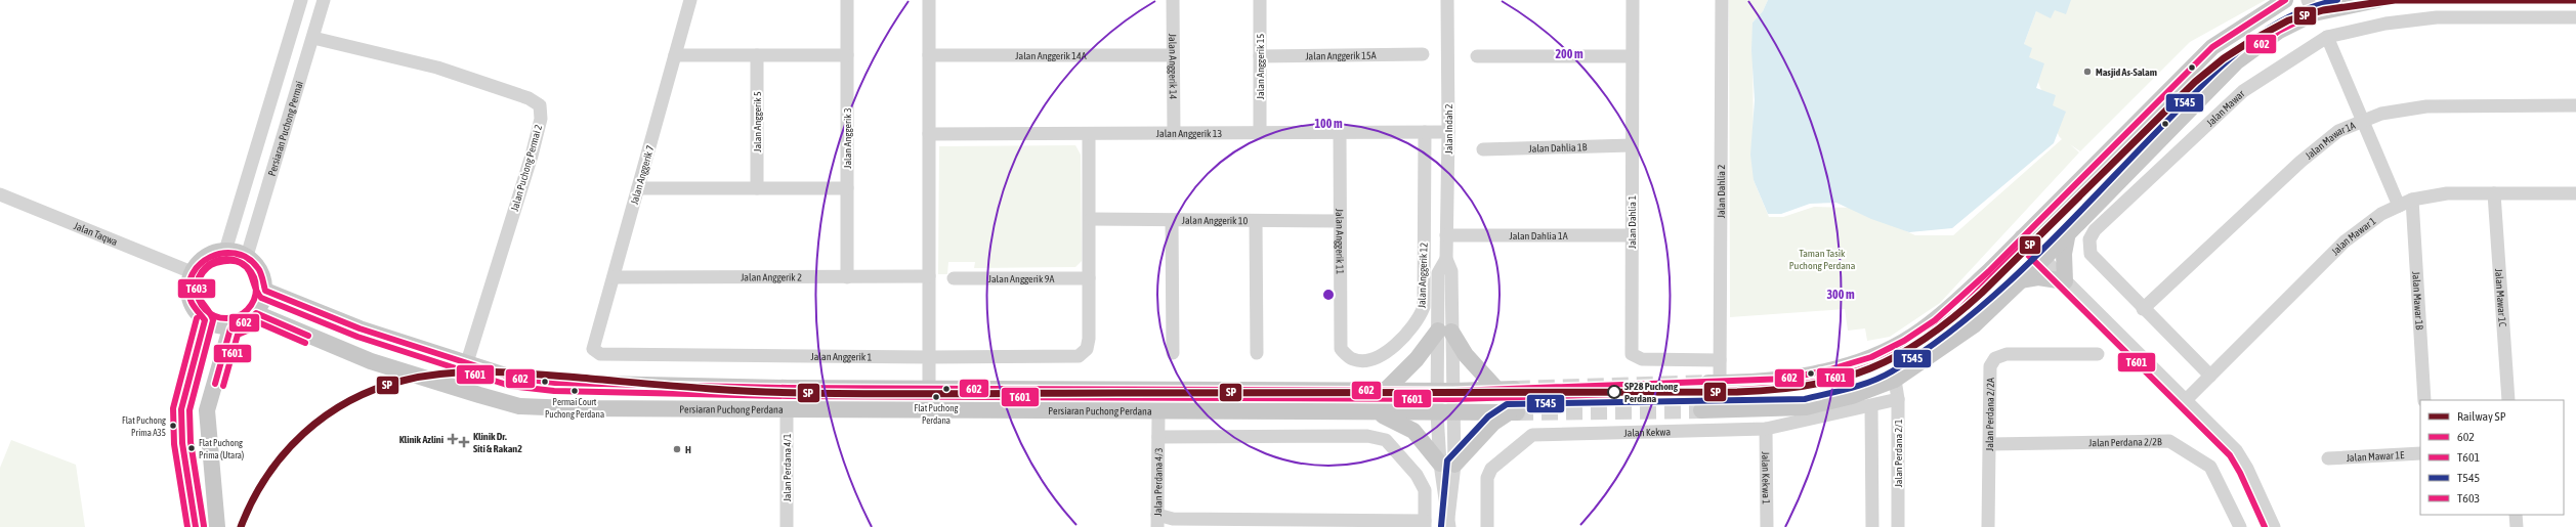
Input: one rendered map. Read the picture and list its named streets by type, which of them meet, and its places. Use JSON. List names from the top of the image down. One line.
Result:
{"streets":{"main road":["Persiaran Puchong Perdana"],"street":["Jalan Anggerik 14A","Jalan Anggerik 15A","Jalan Anggerik 14","Jalan Anggerik 15","Jalan Mawar","Jalan Anggerik 5","Persiaran Puchong Permai","Jalan Indah 2","Jalan Anggerik 13","Jalan Anggerik 3","Jalan Mawar 1A","Jalan Dahlia 1B","Jalan Puchong Permai 2","Jalan Anggerik 7","Jalan Dahlia 2","Jalan Anggerik 10","Jalan Dahlia 1","Jalan Taqwa","Jalan Dahlia 1A","Jalan Mawar 1","Jalan Anggerik 11","Jalan Anggerik 12","Jalan Anggerik 2","Jalan Anggerik 9A","Jalan Mawar 1C","Jalan Mawar 1B","Jalan Anggerik 1","Jalan Perdana 2/2A","Jalan Kekwa","Jalan Perdana 2/2B","Jalan Perdana 2/1","Jalan Mawar 1E","Jalan Perdana 4/1","Jalan Kekwa 1","Jalan Perdana 4/3"]},"crossings":[["Jalan Anggerik 14A","Jalan Anggerik 14"],["Jalan Anggerik 15A","Jalan Anggerik 15"],["Jalan Anggerik 14","Jalan Anggerik 13"],["Jalan Anggerik 15","Jalan Anggerik 13"],["Jalan Mawar","Jalan Mawar 1A"],["Jalan Mawar","Jalan Mawar 1"],["Persiaran Puchong Permai","Jalan Puchong Permai 2"],["Persiaran Puchong Permai","Jalan Taqwa"],["Persiaran Puchong Permai","Persiaran Puchong Perdana"],["Jalan Indah 2","Jalan Anggerik 13"],["Jalan Indah 2","Jalan Dahlia 1A"],["Jalan Indah 2","Persiaran Puchong Perdana"],["Jalan Anggerik 13","Jalan Anggerik 11"],["Jalan Anggerik 13","Jalan Anggerik 12"],["Jalan Anggerik 3","Jalan Anggerik 2"],["Jalan Dahlia 1B","Jalan Dahlia 1"],["Jalan Puchong Permai 2","Persiaran Puchong Perdana"],["Jalan Anggerik 7","Jalan Anggerik 2"],["Jalan Anggerik 7","Jalan Anggerik 1"],["Jalan Dahlia 2","Jalan Dahlia 1"],["Jalan Anggerik 10","Jalan Anggerik 11"],["Jalan Dahlia 1","Jalan Dahlia 1A"],["Jalan Taqwa","Persiaran Puchong Perdana"],["Jalan Mawar 1","Jalan Mawar 1C"],["Jalan Mawar 1","Jalan Mawar 1B"],["Jalan Anggerik 11","Jalan Anggerik 12"],["Jalan Anggerik 9A","Jalan Anggerik 1"],["Persiaran Puchong Perdana","Jalan Perdana 4/1"],["Persiaran Puchong Perdana","Jalan Perdana 4/3"],["Jalan Perdana 2/2A","Jalan Perdana 2/2B"],["Jalan Kekwa","Jalan Perdana 2/1"],["Jalan Kekwa","Jalan Kekwa 1"]],"parks":["Taman Tasik Puchong Perdana"],"places":{"other":["Masjid As-Salam","Permai Court Puchong Perdana","SP28 Puchong Perdana","Flat Puchong Perdana","Flat Puchong Prima A35","Flat Puchong Prima (Utara)","H"],"health":["Klinik Azlini","Klinik Dr. Siti & Rakan2"]},"lines":["rail line SP","transit line 602","transit line T545","transit line T601","transit line T603"],"legend":["Railway SP","602","T601","T545","T603"],"rings":["200 m","100 m","300 m"]}
